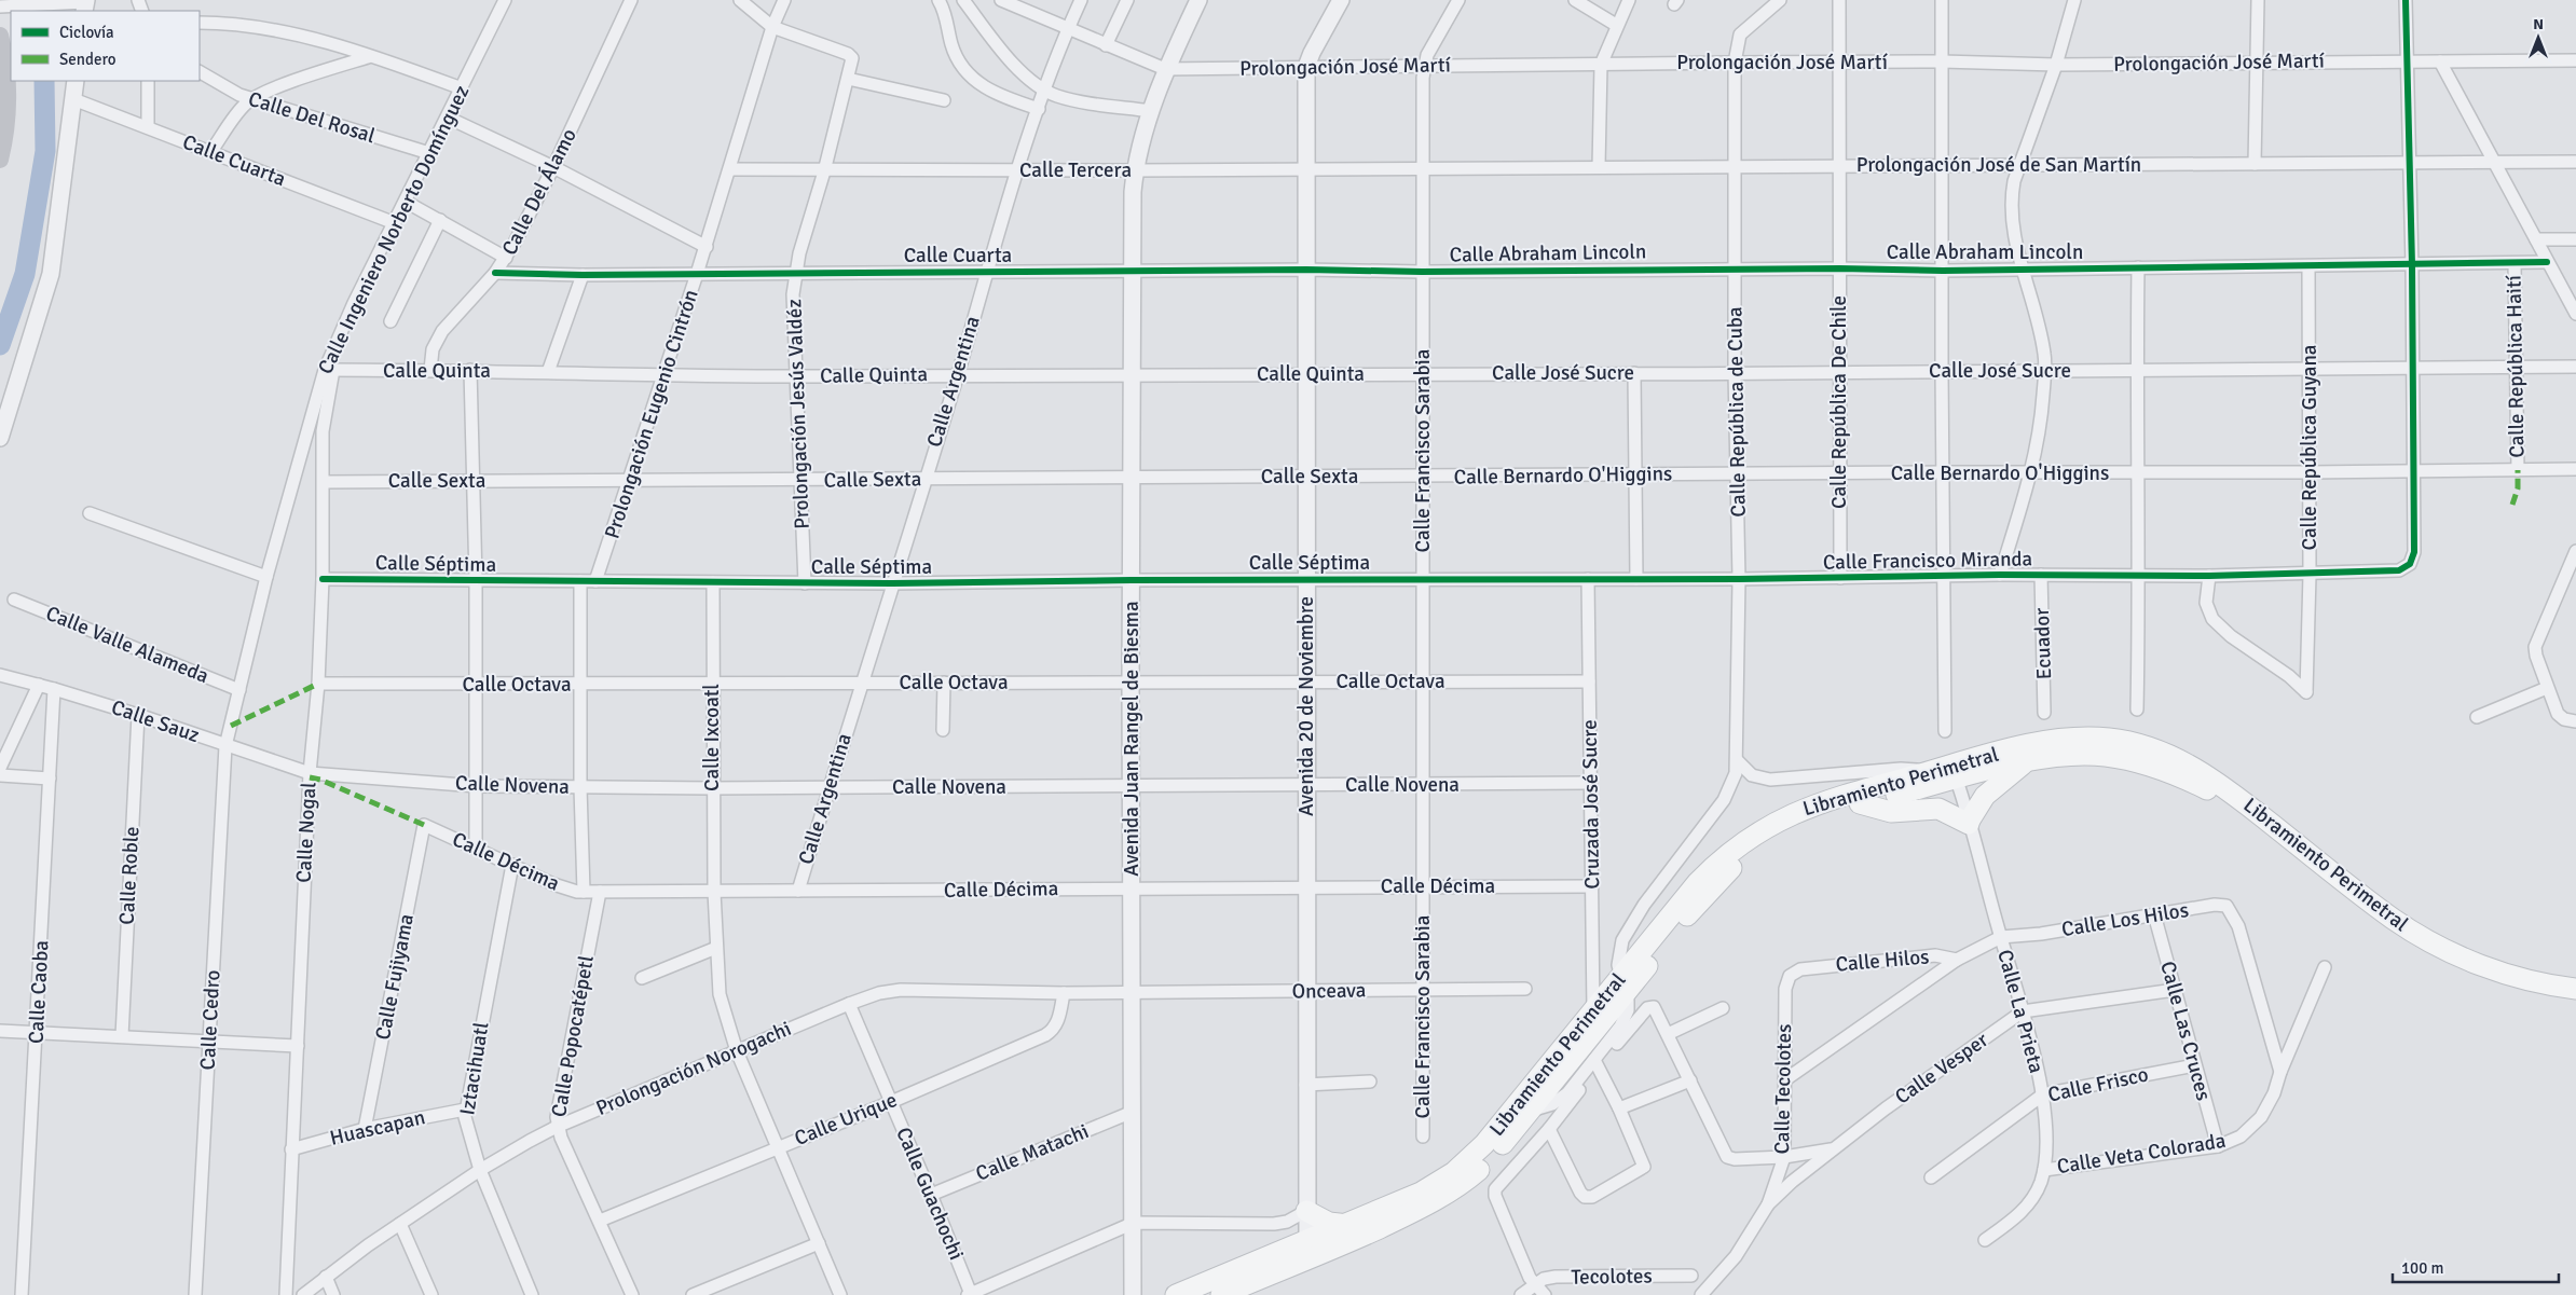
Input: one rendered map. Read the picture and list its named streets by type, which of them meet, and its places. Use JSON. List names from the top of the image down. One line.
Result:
{"streets":{"main road":["Libramiento Perimetral"],"street":["Prolongación José Martí","Calle Del Rosal","Calle Cuarta","Prolongación José de San Martín","Calle Tercera","Calle Del Álamo","Calle Ingeniero Norberto Domínguez","Calle Abraham Lincoln","Calle República Haití","Calle Quinta","Calle José Sucre","Calle Argentina","Calle República De Chile","Calle República de Cuba","Prolongación Eugenio Cintrón","Prolongación Jesús Valdéz","Calle República Guyana","Calle Francisco Sarabia","Calle Bernardo O'Higgins","Calle Sexta","Calle Francisco Miranda","Calle Séptima","Ecuador","Calle Valle Alameda","Calle Octava","Avenida 20 de Noviembre","Calle Sauz","Calle Ixcoatl","Avenida Juan Rangel de Biesma","Calle Novena","Cruzada José Sucre","Calle Nogal","Calle Décima","Calle Roble","Calle Los Hilos","Calle Hilos","Calle Fujiyama","Onceava","Calle Caoba","Calle La Prieta","Calle Cedro","Calle Las Cruces","Calle Popocatépetl","Iztacihuatl","Prolongación Norogachi","Calle Vesper","Calle Frisco","Calle Tecolotes","Calle Urique","Huascapan","Calle Matachi","Calle Veta Colorada","Calle Guachochi","Tecolotes"]},"crossings":[["Prolongación José Martí","Calle Argentina"],["Prolongación José Martí","Calle República De Chile"],["Prolongación José Martí","Calle República de Cuba"],["Prolongación José Martí","Calle Francisco Sarabia"],["Prolongación José Martí","Avenida 20 de Noviembre"],["Prolongación José Martí","Avenida Juan Rangel de Biesma"],["Calle Del Rosal","Calle Ingeniero Norberto Domínguez"],["Calle Cuarta","Calle Del Álamo"],["Calle Cuarta","Calle Ingeniero Norberto Domínguez"],["Calle Cuarta","Calle Abraham Lincoln"],["Calle Cuarta","Calle Argentina"],["Calle Cuarta","Prolongación Eugenio Cintrón"],["Calle Cuarta","Prolongación Jesús Valdéz"],["Calle Cuarta","Calle Francisco Sarabia"],["Calle Cuarta","Avenida 20 de Noviembre"],["Calle Cuarta","Avenida Juan Rangel de Biesma"],["Prolongación José de San Martín","Calle Tercera"],["Prolongación José de San Martín","Calle República De Chile"],["Prolongación José de San Martín","Calle República de Cuba"],["Prolongación José de San Martín","Calle Francisco Sarabia"],["Calle Tercera","Calle Argentina"],["Calle Tercera","Prolongación Eugenio Cintrón"],["Calle Tercera","Prolongación Jesús Valdéz"],["Calle Tercera","Calle Francisco Sarabia"],["Calle Tercera","Avenida 20 de Noviembre"],["Calle Tercera","Avenida Juan Rangel de Biesma"],["Calle Del Álamo","Calle Quinta"],["Calle Ingeniero Norberto Domínguez","Calle Quinta"],["Calle Ingeniero Norberto Domínguez","Calle Valle Alameda"],["Calle Ingeniero Norberto Domínguez","Calle Sauz"],["Calle Ingeniero Norberto Domínguez","Calle Nogal"],["Calle Ingeniero Norberto Domínguez","Calle Cedro"],["Calle Abraham Lincoln","Calle República Haití"],["Calle Abraham Lincoln","Calle República De Chile"],["Calle Abraham Lincoln","Calle República de Cuba"],["Calle Abraham Lincoln","Calle República Guyana"],["Calle Abraham Lincoln","Calle Francisco Sarabia"],["Calle República Haití","Calle José Sucre"],["Calle República Haití","Calle Bernardo O'Higgins"],["Calle Quinta","Calle José Sucre"],["Calle Quinta","Calle Argentina"],["Calle Quinta","Prolongación Eugenio Cintrón"],["Calle Quinta","Prolongación Jesús Valdéz"],["Calle Quinta","Calle Francisco Sarabia"],["Calle Quinta","Avenida 20 de Noviembre"],["Calle Quinta","Avenida Juan Rangel de Biesma"],["Calle Quinta","Calle Nogal"],["Calle José Sucre","Calle República De Chile"],["Calle José Sucre","Calle República de Cuba"],["Calle José Sucre","Calle República Guyana"],["Calle José Sucre","Calle Francisco Sarabia"],["Calle Argentina","Calle Sexta"],["Calle Argentina","Calle Séptima"],["Calle Argentina","Calle Octava"],["Calle Argentina","Calle Novena"],["Calle Argentina","Calle Décima"],["Calle República De Chile","Calle Bernardo O'Higgins"],["Calle República De Chile","Calle Francisco Miranda"],["Calle República de Cuba","Calle Bernardo O'Higgins"],["Calle República de Cuba","Calle Francisco Miranda"],["Calle República de Cuba","Libramiento Perimetral"],["Prolongación Eugenio Cintrón","Prolongación Jesús Valdéz"],["Prolongación Eugenio Cintrón","Calle Sexta"],["Prolongación Eugenio Cintrón","Calle Séptima"],["Prolongación Jesús Valdéz","Calle Sexta"],["Prolongación Jesús Valdéz","Calle Séptima"],["Calle República Guyana","Calle Bernardo O'Higgins"],["Calle República Guyana","Calle Francisco Miranda"],["Calle Francisco Sarabia","Calle Bernardo O'Higgins"],["Calle Francisco Sarabia","Calle Sexta"],["Calle Francisco Sarabia","Calle Francisco Miranda"],["Calle Francisco Sarabia","Calle Séptima"],["Calle Francisco Sarabia","Calle Octava"],["Calle Francisco Sarabia","Calle Novena"],["Calle Francisco Sarabia","Calle Décima"],["Calle Francisco Sarabia","Onceava"],["Calle Bernardo O'Higgins","Calle Sexta"],["Calle Bernardo O'Higgins","Calle Francisco Miranda"],["Calle Sexta","Avenida 20 de Noviembre"],["Calle Sexta","Avenida Juan Rangel de Biesma"],["Calle Sexta","Calle Nogal"],["Calle Francisco Miranda","Calle Séptima"],["Calle Francisco Miranda","Ecuador"],["Calle Francisco Miranda","Cruzada José Sucre"],["Calle Séptima","Avenida 20 de Noviembre"],["Calle Séptima","Calle Ixcoatl"],["Calle Séptima","Avenida Juan Rangel de Biesma"],["Calle Séptima","Calle Nogal"],["Calle Octava","Avenida 20 de Noviembre"],["Calle Octava","Calle Ixcoatl"],["Calle Octava","Avenida Juan Rangel de Biesma"],["Calle Octava","Cruzada José Sucre"],["Calle Octava","Calle Nogal"],["Avenida 20 de Noviembre","Libramiento Perimetral"],["Avenida 20 de Noviembre","Calle Novena"],["Avenida 20 de Noviembre","Calle Décima"],["Avenida 20 de Noviembre","Onceava"],["Calle Sauz","Calle Novena"],["Calle Sauz","Calle Nogal"],["Calle Sauz","Calle Roble"],["Calle Sauz","Calle Caoba"],["Calle Sauz","Calle Cedro"],["Calle Ixcoatl","Calle Novena"],["Calle Ixcoatl","Calle Décima"],["Calle Ixcoatl","Prolongación Norogachi"],["Calle Ixcoatl","Calle Urique"],["Avenida Juan Rangel de Biesma","Calle Novena"],["Avenida Juan Rangel de Biesma","Calle Décima"],["Avenida Juan Rangel de Biesma","Onceava"],["Avenida Juan Rangel de Biesma","Prolongación Norogachi"],["Avenida Juan Rangel de Biesma","Calle Matachi"],["Libramiento Perimetral","Cruzada José Sucre"],["Libramiento Perimetral","Calle La Prieta"],["Calle Novena","Cruzada José Sucre"],["Calle Novena","Calle Nogal"],["Cruzada José Sucre","Calle Décima"],["Calle Nogal","Huascapan"],["Calle Décima","Calle Fujiyama"],["Calle Décima","Calle Popocatépetl"],["Calle Décima","Iztacihuatl"],["Calle Los Hilos","Calle Hilos"],["Calle Los Hilos","Calle La Prieta"],["Calle Los Hilos","Calle Las Cruces"],["Calle Los Hilos","Calle Veta Colorada"],["Calle Hilos","Calle La Prieta"],["Calle Hilos","Calle Tecolotes"],["Calle Fujiyama","Huascapan"],["Onceava","Prolongación Norogachi"],["Calle La Prieta","Calle Vesper"],["Calle La Prieta","Calle Frisco"],["Calle La Prieta","Calle Veta Colorada"],["Calle Las Cruces","Calle Vesper"],["Calle Las Cruces","Calle Frisco"],["Calle Las Cruces","Calle Veta Colorada"],["Calle Popocatépetl","Prolongación Norogachi"],["Calle Popocatépetl","Calle Urique"],["Iztacihuatl","Prolongación Norogachi"],["Iztacihuatl","Huascapan"],["Prolongación Norogachi","Calle Urique"],["Prolongación Norogachi","Calle Guachochi"],["Calle Vesper","Calle Tecolotes"],["Calle Urique","Calle Guachochi"],["Calle Matachi","Calle Guachochi"]],"legend":["Ciclovía","Sendero"],"scale_bar":"100 m","north":"top"}
